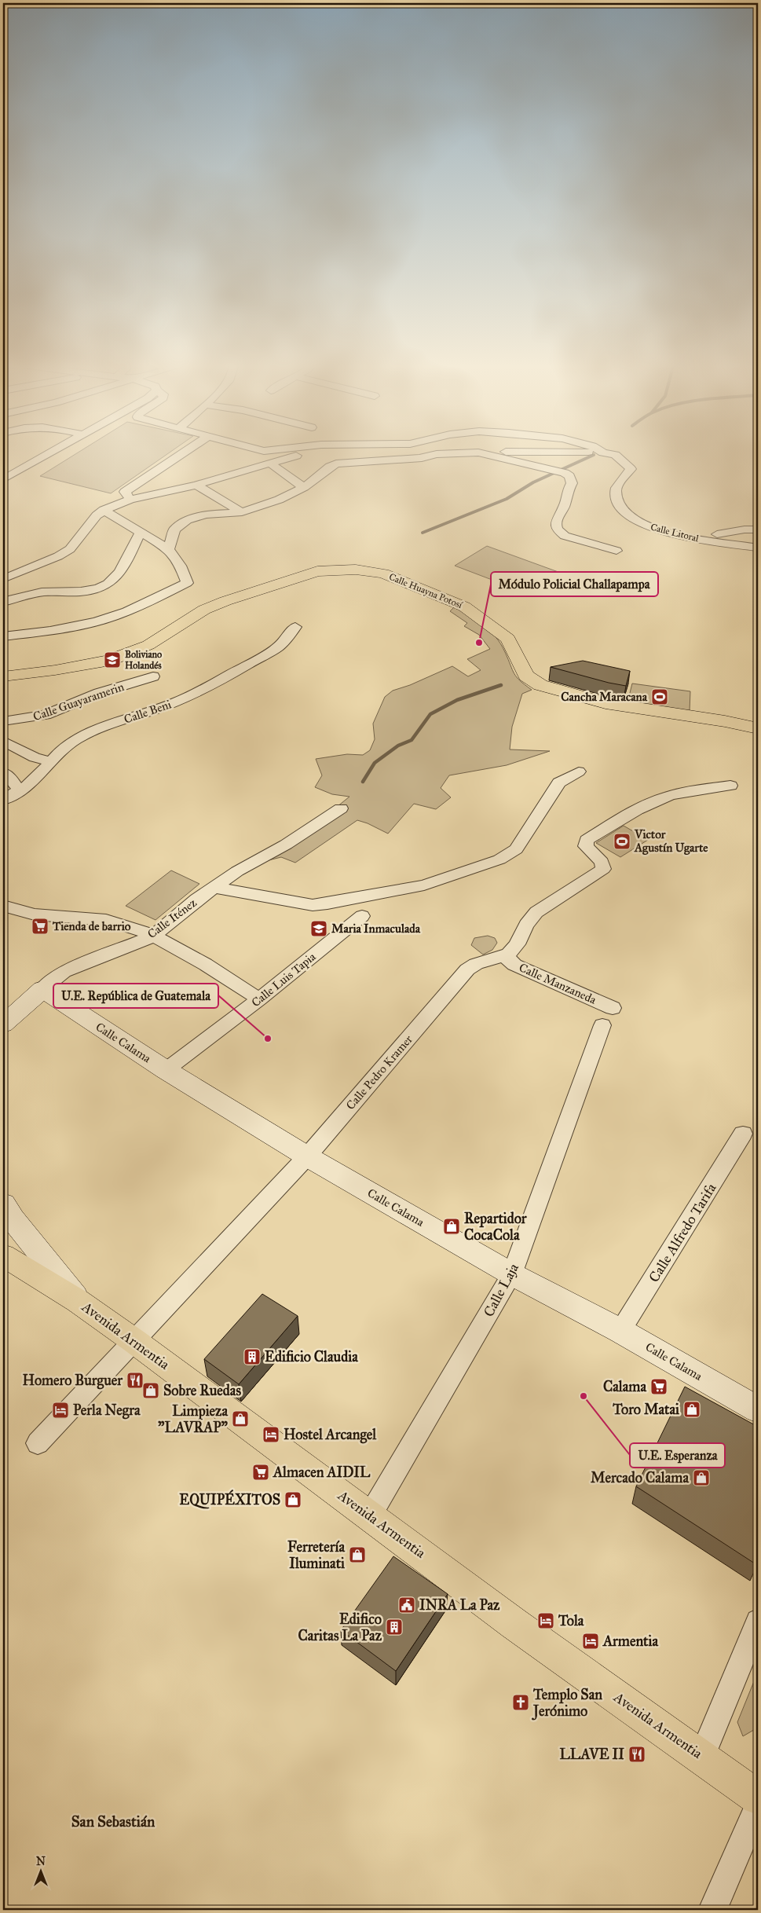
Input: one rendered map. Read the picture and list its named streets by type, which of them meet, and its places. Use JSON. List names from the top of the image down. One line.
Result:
{"streets":{"main road":["Calle Huayna Potosí","Calle Iténez","Calle Calama","Avenida Armentia"],"street":["Calle Litoral","Calle Guayaramerin","Calle Beni","Calle Luis Tapia","Calle Manzaneda","Calle Pedro Kramer","Calle Alfredo Tarifa","Calle Laja"]},"crossings":[["Calle Iténez","Calle Calama"],["Calle Luis Tapia","Calle Calama"],["Calle Manzaneda","Calle Pedro Kramer"],["Calle Calama","Calle Pedro Kramer"],["Calle Calama","Calle Alfredo Tarifa"],["Calle Calama","Calle Laja"],["Calle Pedro Kramer","Avenida Armentia"],["Calle Laja","Avenida Armentia"]],"districts":["San Sebastián"],"places":{"other":["Módulo Policial Challapampa","U.E. República de Guatemala","U.E. Esperanza"],"school or university":["Boliviano Holandés","Maria Inmaculada"],"sports":["Cancha Maracana","Victor Agustín Ugarte"],"supermarket":["Tienda de barrio","Calama","Almacen AIDIL"],"shop":["Repartidor CocaCola","Sobre Ruedas","Toro Matai","Limpieza \"LAVRAP\"","Mercado Calama","EQUIPÉXITOS","Ferretería Iluminati"],"building":["Edificio Claudia","Edifico Caritas La Paz"],"restaurant":["Homero Burguer","LLAVE II"],"hotel":["Perla Negra","Hostel Arcangel","Tola","Armentia"],"public building":["INRA La Paz"],"church":["Templo San Jerónimo"]},"north":"top"}
